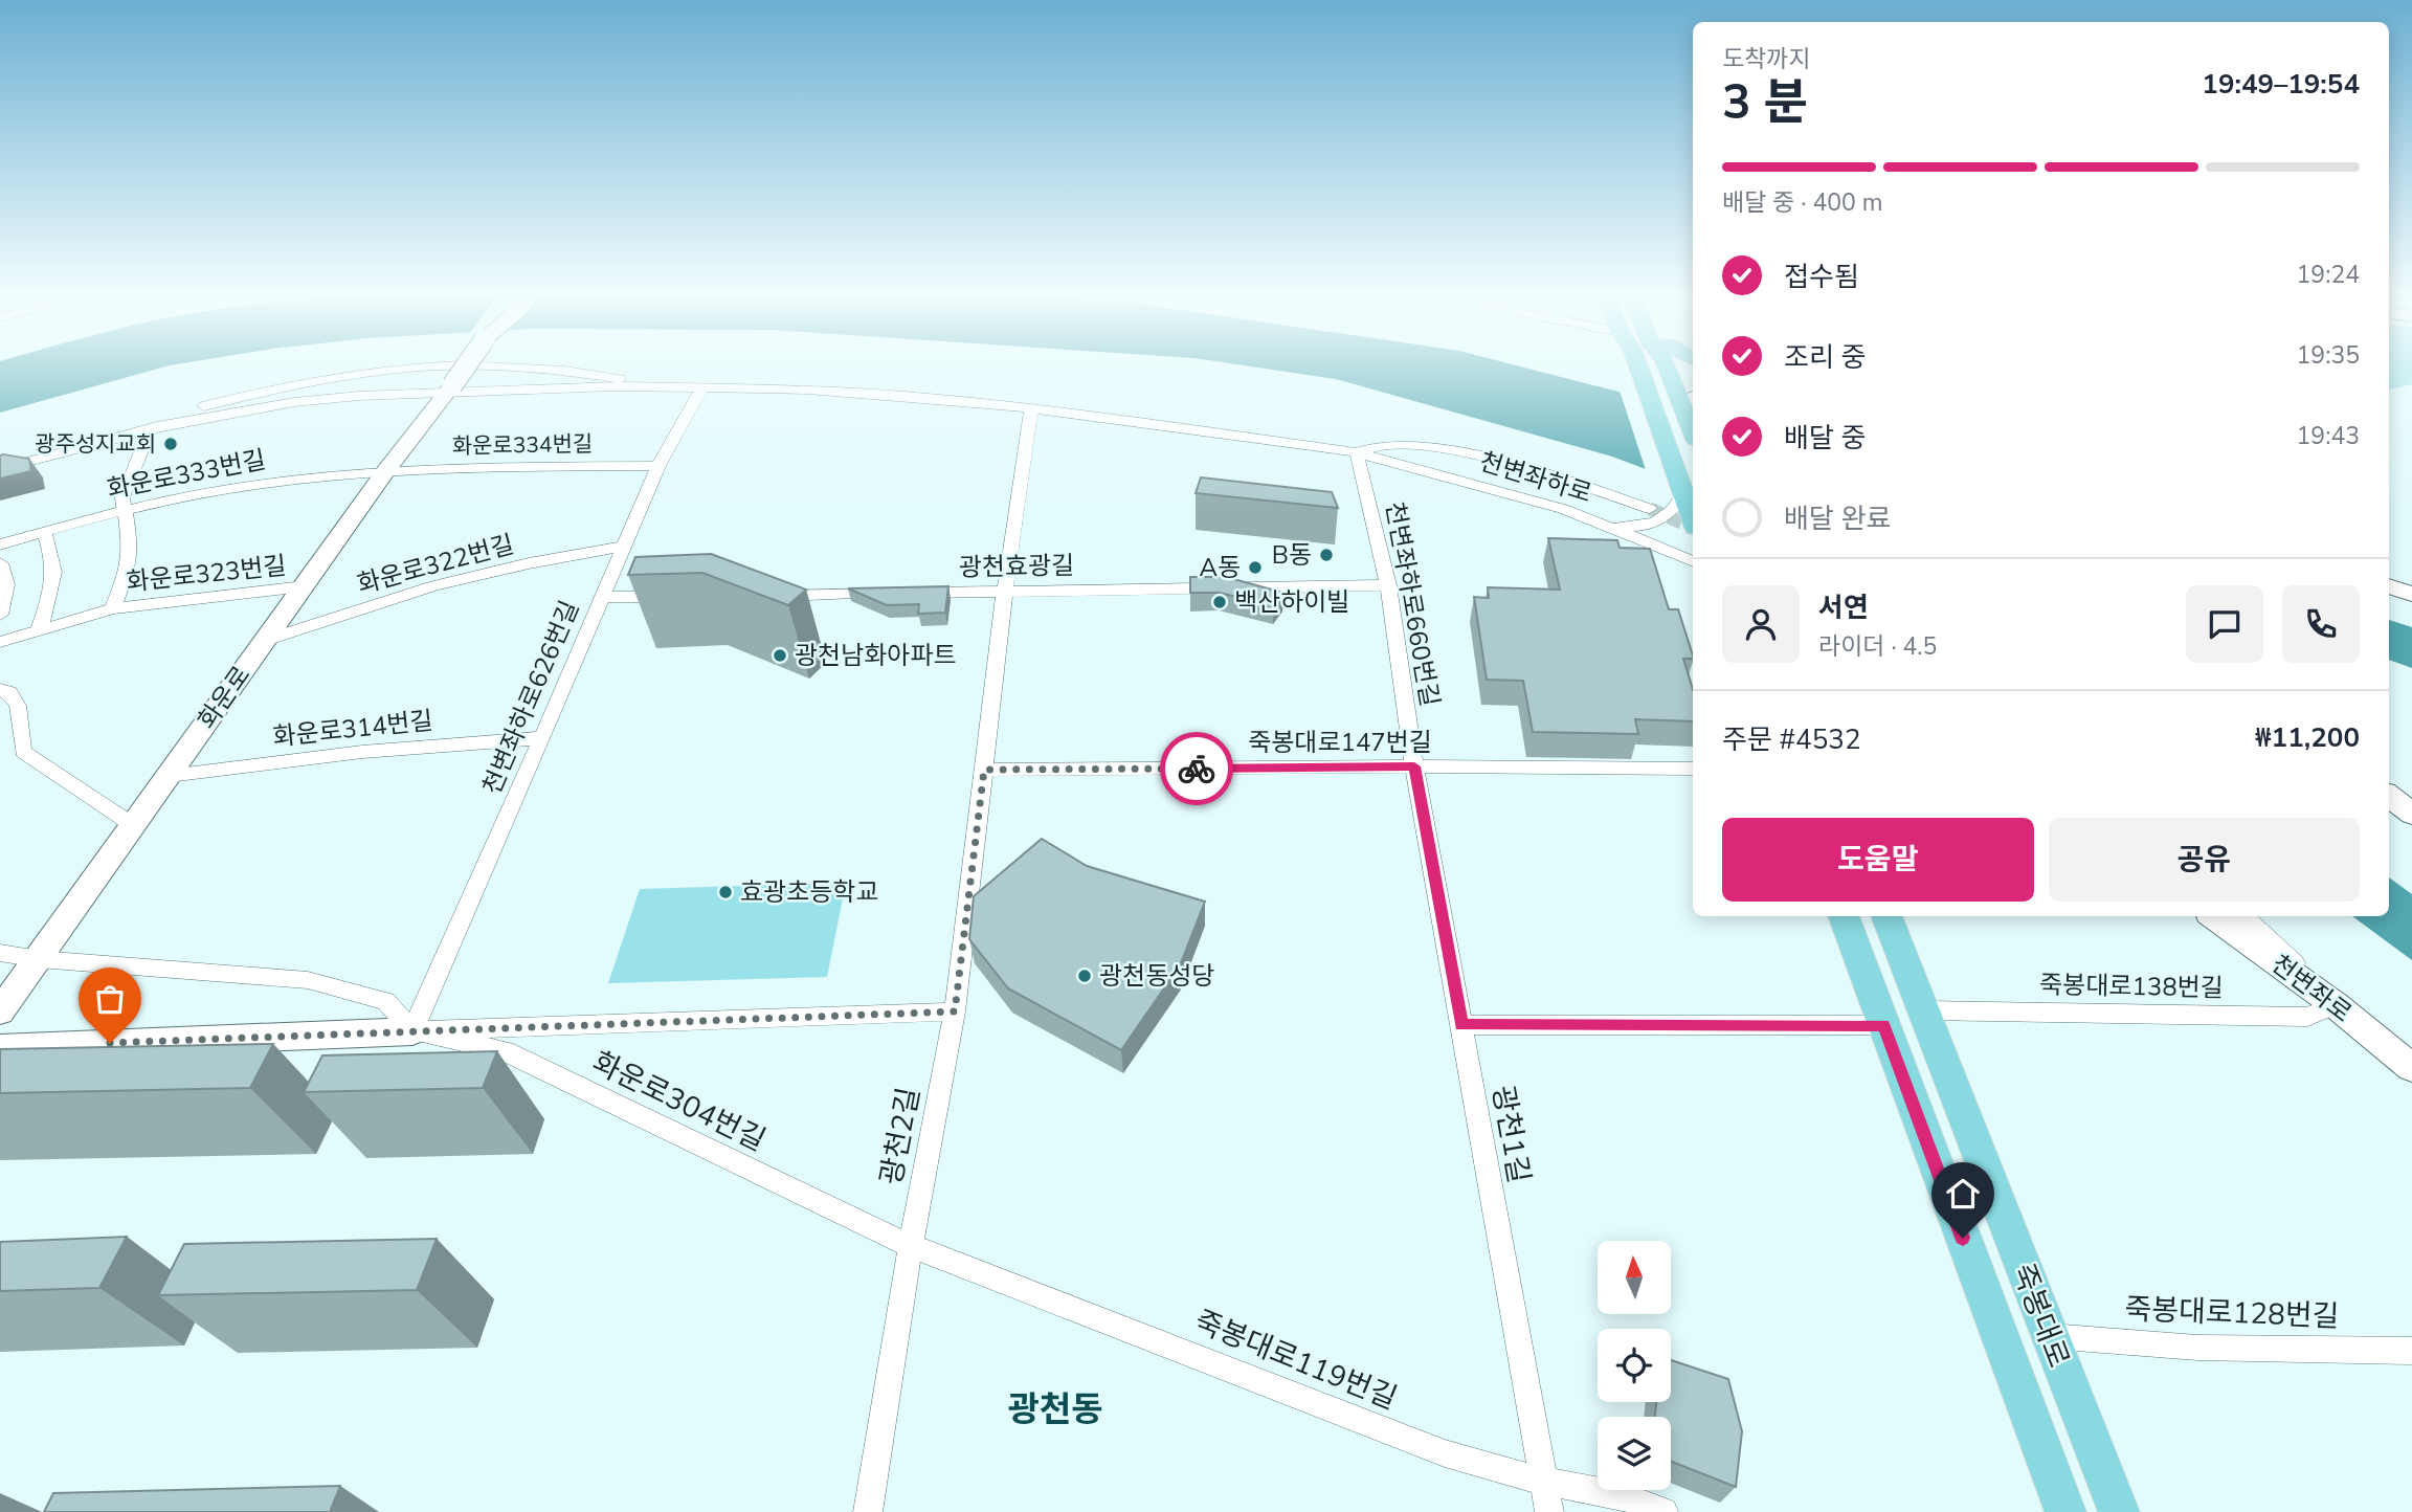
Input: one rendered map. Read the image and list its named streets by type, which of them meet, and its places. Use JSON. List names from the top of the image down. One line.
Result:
{"streets":{"main road":["죽봉대로"],"street":["화운로334번길","화운로333번길","천변좌하로","화운로322번길","광천효광길","화운로323번길","천변좌하로660번길","화운로","천변좌하로626번길","화운로314번길","죽봉대로147번길","죽봉대로138번길","천변좌로","화운로304번길","광천1길","광천2길","죽봉대로128번길","죽봉대로119번길"]},"crossings":[["화운로334번길","화운로333번길"],["화운로334번길","화운로"],["화운로334번길","천변좌하로626번길"],["화운로333번길","화운로323번길"],["화운로333번길","화운로"],["천변좌하로","천변좌하로660번길"],["천변좌하로","화운로"],["천변좌하로","천변좌하로626번길"],["천변좌하로","광천2길"],["화운로322번길","화운로"],["화운로322번길","천변좌하로626번길"],["광천효광길","천변좌하로660번길"],["광천효광길","광천2길"],["화운로323번길","화운로"],["천변좌하로660번길","죽봉대로147번길"],["천변좌하로660번길","광천1길"],["화운로","화운로314번길"],["천변좌하로626번길","화운로314번길"],["천변좌하로626번길","화운로304번길"],["죽봉대로147번길","광천1길"],["죽봉대로147번길","광천2길"],["죽봉대로138번길","천변좌로"],["죽봉대로138번길","죽봉대로"],["화운로304번길","광천2길"],["화운로304번길","죽봉대로119번길"],["광천1길","죽봉대로119번길"],["광천2길","죽봉대로119번길"],["죽봉대로128번길","죽봉대로"]],"districts":["광천동"],"places":["광주성지교회","B동","A동","백산하이빌","광천남화아파트","효광초등학교","광천동성당"],"north":"top","page":{"heading":["3 분","도착까지","19:49–19:54"],"panel":["서연","라이더 · 4.5","주문 #4532","₩11,200"],"bar":"배달 중 · 400 m","list":[["접수됨","19:24"],["조리 중","19:35"],["배달 중","19:43"],"배달 완료"],"buttons":["도움말","공유"]}}
